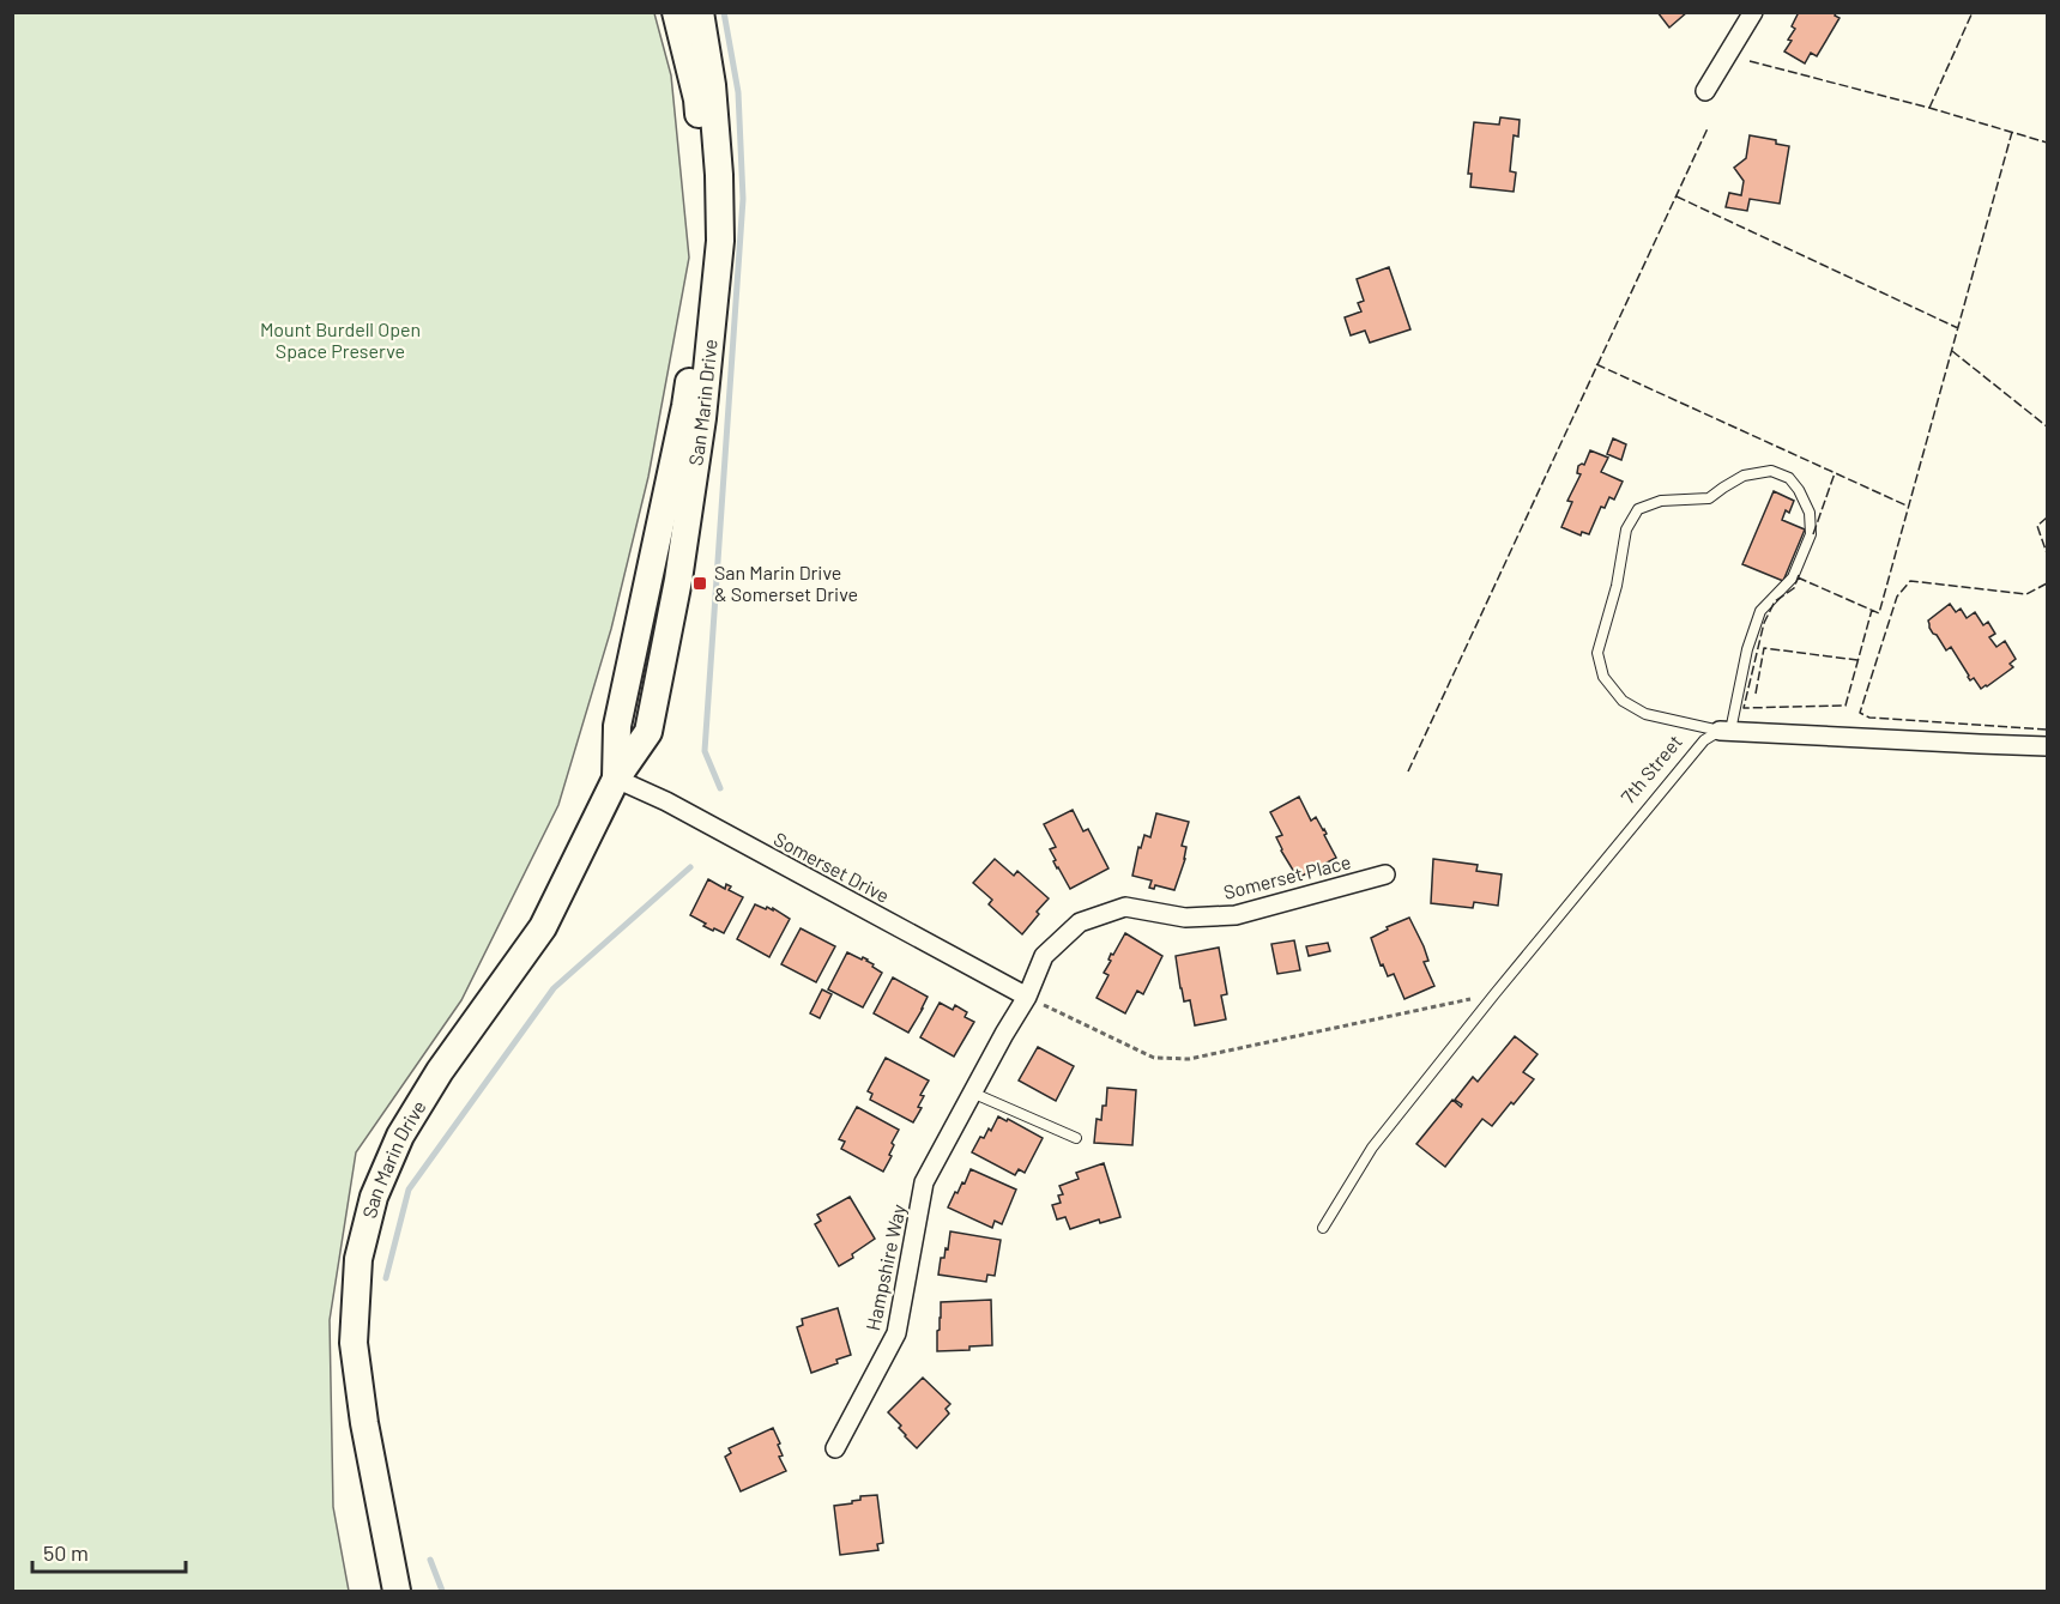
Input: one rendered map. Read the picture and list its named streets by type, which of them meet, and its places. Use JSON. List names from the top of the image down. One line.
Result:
{"streets":{"main road":["San Marin Drive"],"street":["Somerset Drive","Somerset Place","Hampshire Way"],"lane":["7th Street"]},"crossings":[["San Marin Drive","Somerset Drive"],["Somerset Drive","Somerset Place"],["Somerset Drive","Hampshire Way"],["Somerset Place","Hampshire Way"]],"parks":["Mount Burdell Open Space Preserve"],"places":{"transit":["San Marin Drive & Somerset Drive"]},"scale_bar":"50 m"}
